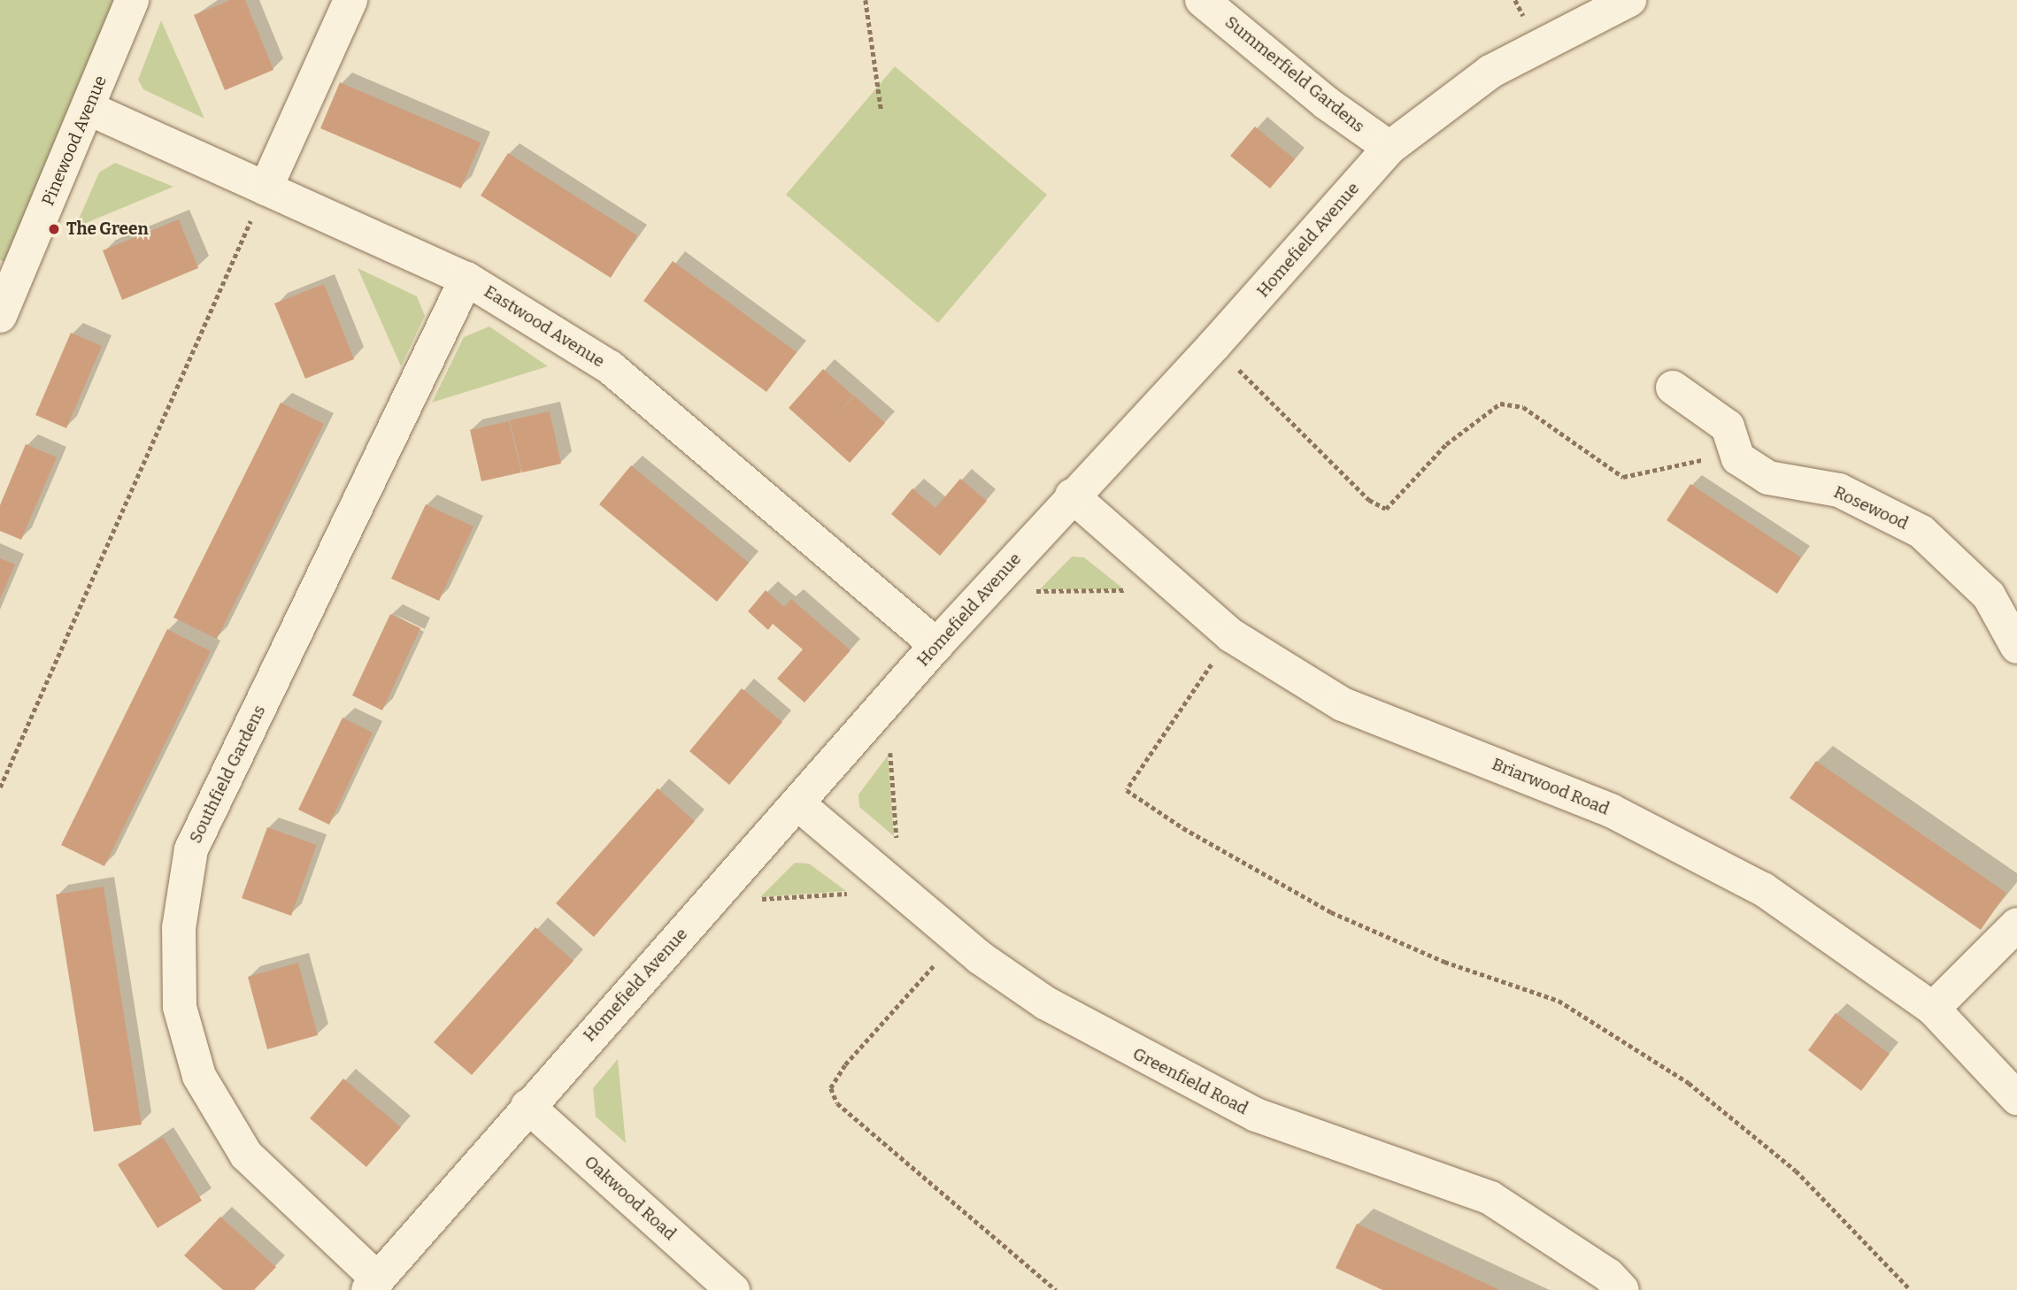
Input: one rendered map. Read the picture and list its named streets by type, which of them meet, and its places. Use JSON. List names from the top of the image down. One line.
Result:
{"streets":{"street":["Summerfield Gardens","Pinewood Avenue","Homefield Avenue","Eastwood Avenue","Rosewood","Southfield Gardens","Briarwood Road","Greenfield Road","Oakwood Road"]},"crossings":[["Summerfield Gardens","Homefield Avenue"],["Pinewood Avenue","Eastwood Avenue"],["Homefield Avenue","Eastwood Avenue"],["Homefield Avenue","Southfield Gardens"],["Homefield Avenue","Briarwood Road"],["Homefield Avenue","Greenfield Road"],["Homefield Avenue","Oakwood Road"],["Eastwood Avenue","Southfield Gardens"]],"places":["The Green"]}
